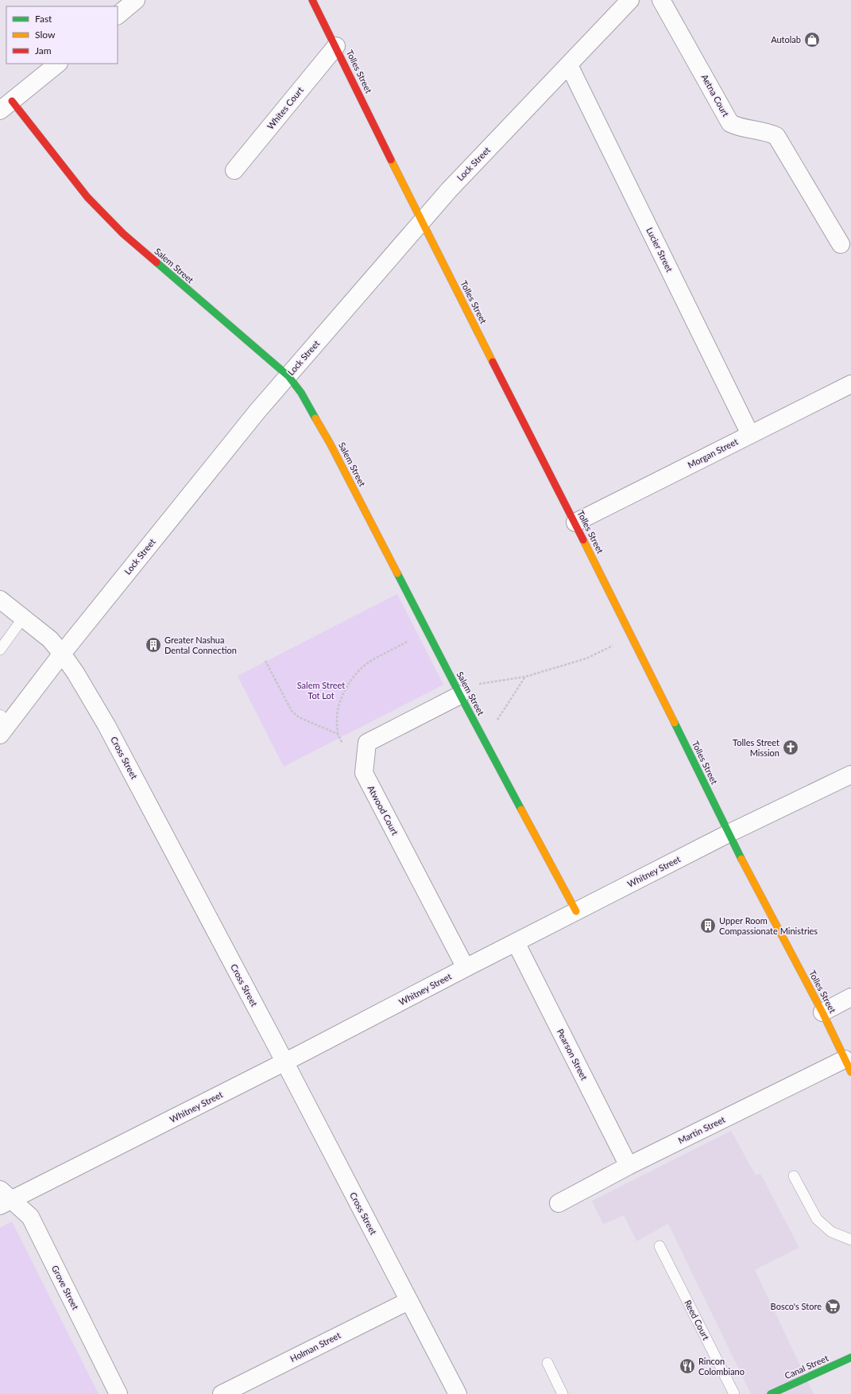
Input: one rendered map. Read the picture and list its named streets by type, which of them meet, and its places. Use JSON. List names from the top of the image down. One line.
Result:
{"streets":{"street":["Tolles Street","Aetna Court","Whites Court","Lock Street","Lucier Street","Salem Street","Morgan Street","Cross Street","Atwood Court","Whitney Street","Pearson Street","Martin Street","Grove Street","Holman Street","Canal Street"],"lane":["Reed Court"]},"crossings":[["Tolles Street","Whites Court"],["Tolles Street","Lock Street"],["Tolles Street","Morgan Street"],["Tolles Street","Whitney Street"],["Tolles Street","Martin Street"],["Lock Street","Lucier Street"],["Lock Street","Salem Street"],["Lock Street","Cross Street"],["Lucier Street","Morgan Street"],["Salem Street","Atwood Court"],["Salem Street","Whitney Street"],["Cross Street","Whitney Street"],["Cross Street","Holman Street"],["Atwood Court","Whitney Street"],["Whitney Street","Pearson Street"],["Whitney Street","Grove Street"],["Pearson Street","Martin Street"]],"parks":["Salem Street Tot Lot"],"places":{"shop":["Autolab"],"building":["Greater Nashua Dental Connection","Upper Room Compassionate Ministries"],"church":["Tolles Street Mission"],"supermarket":["Bosco's Store"],"restaurant":["Rincon Colombiano"]},"legend":["Fast","Slow","Jam"]}
